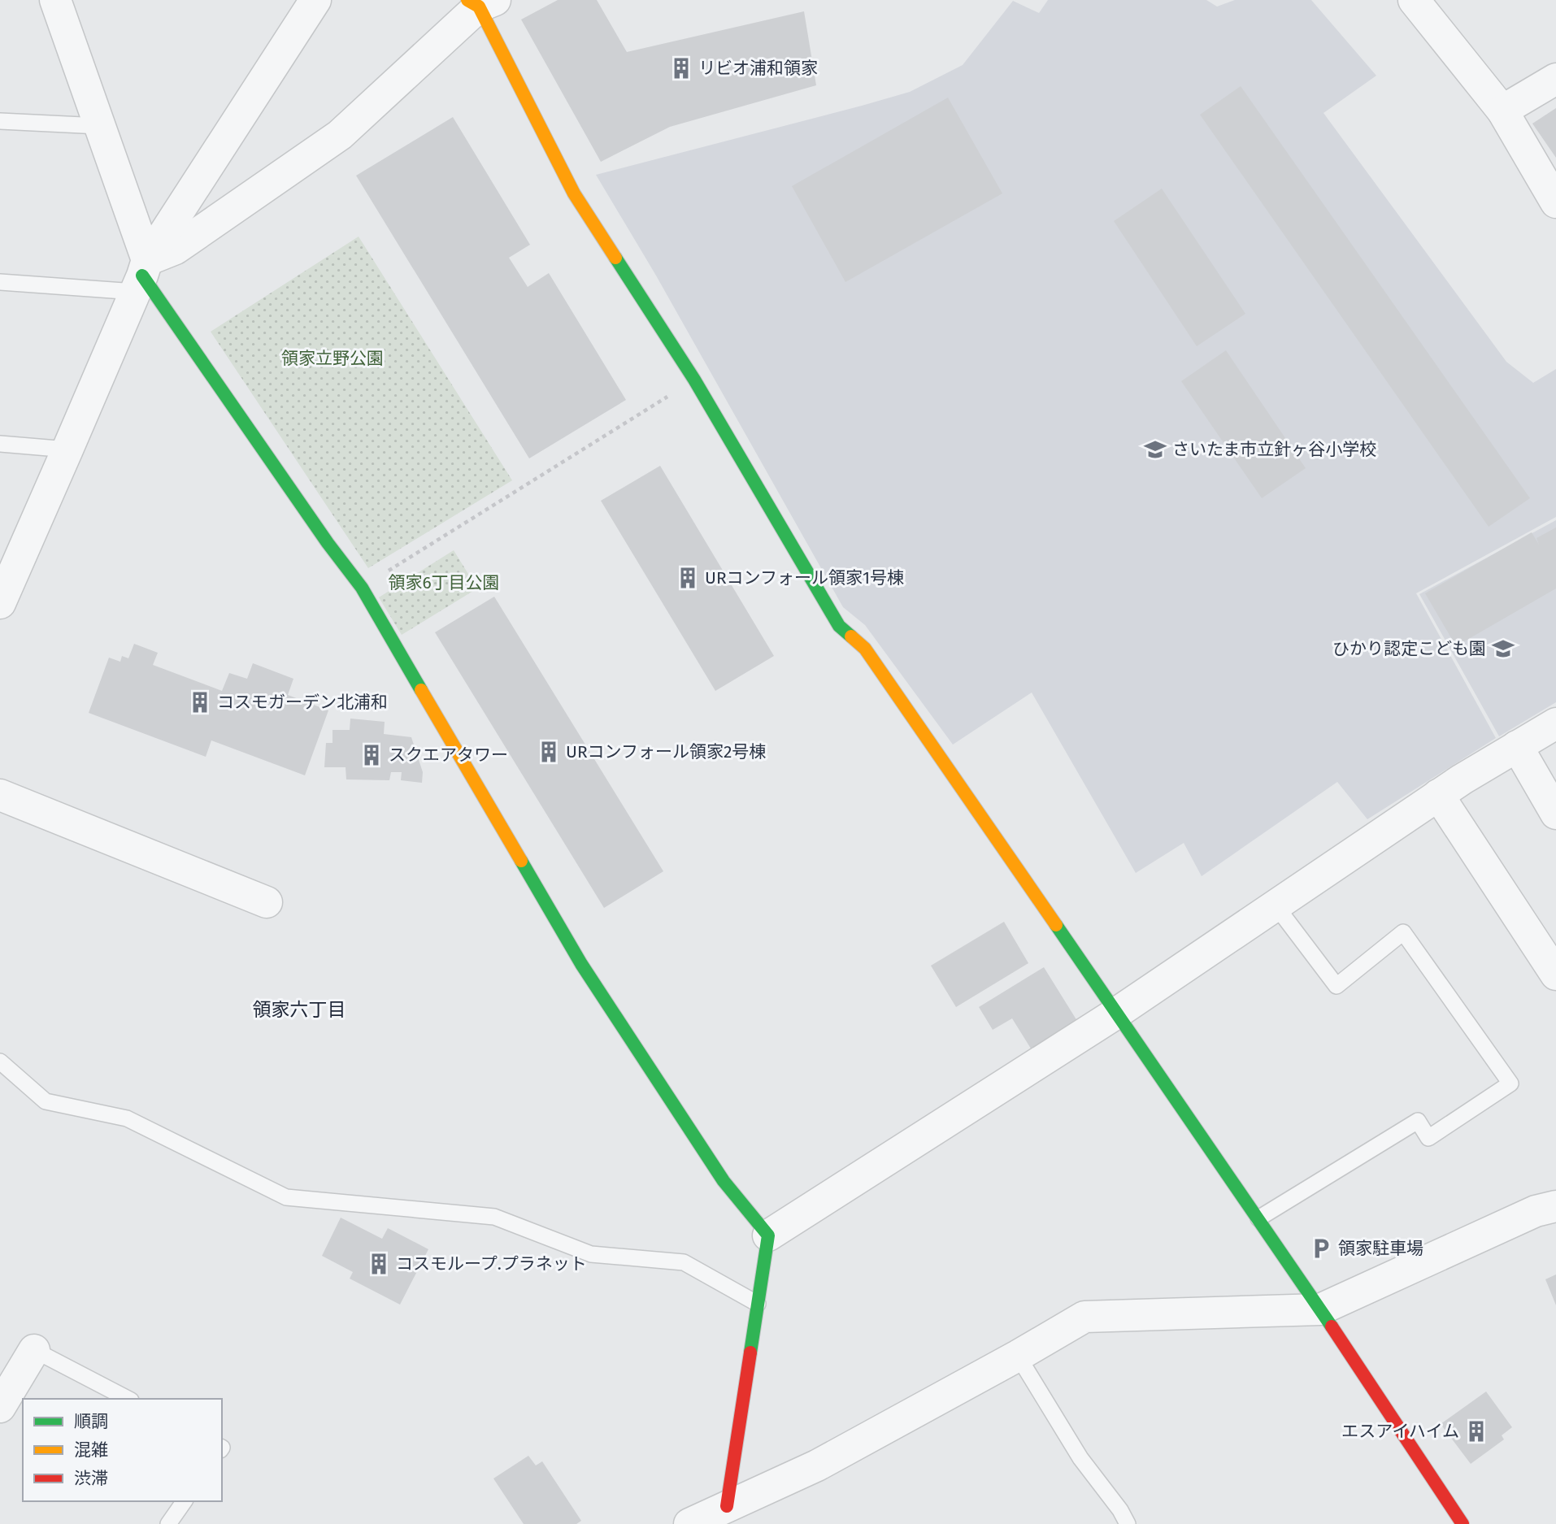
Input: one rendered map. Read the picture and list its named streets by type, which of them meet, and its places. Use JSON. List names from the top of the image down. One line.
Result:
{"districts":["領家六丁目"],"parks":["領家立野公園","領家6丁目公園"],"places":{"building":["リビオ浦和領家","URコンフォール領家1号棟","コスモガーデン北浦和","URコンフォール領家2号棟","スクエアタワー","コスモループ.プラネット","エスアイハイム"],"school or university":["さいたま市立針ヶ谷小学校","ひかり認定こども園"],"parking":["領家駐車場"]},"legend":["順調","混雑","渋滞"]}
